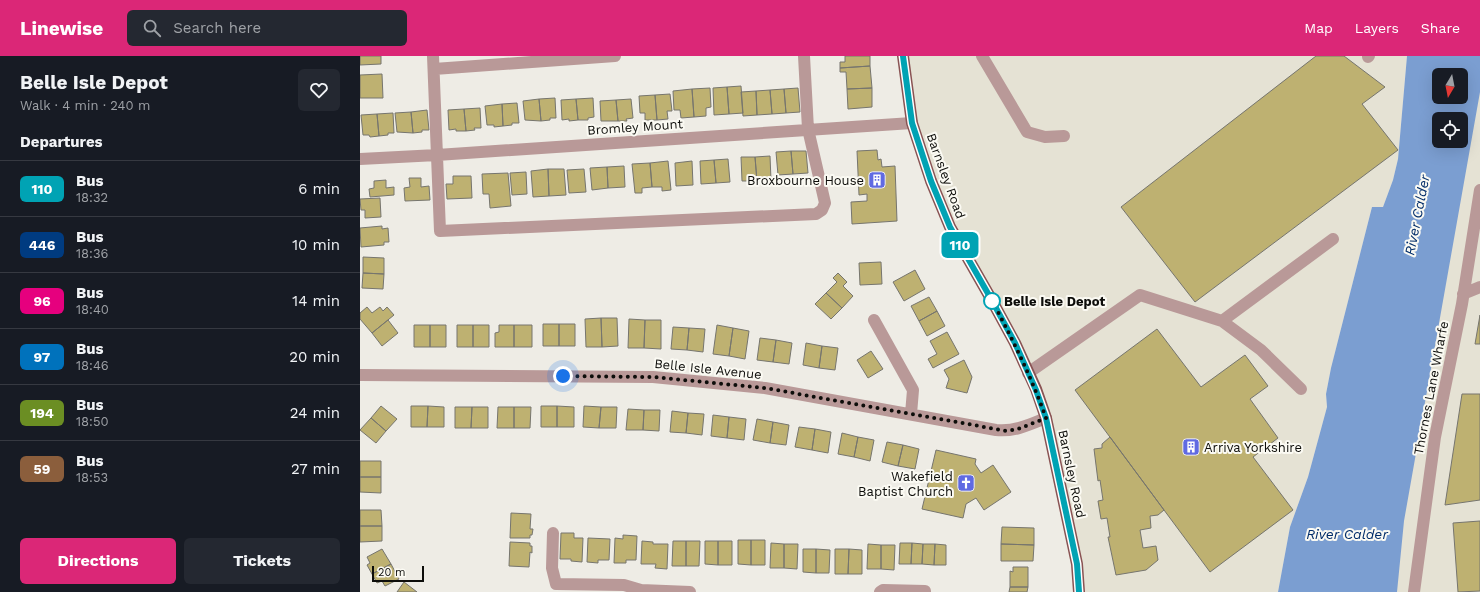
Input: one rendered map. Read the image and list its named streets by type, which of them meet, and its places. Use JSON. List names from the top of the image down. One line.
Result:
{"streets":{"main road":["Barnsley Road"],"street":["Bromley Mount","Belle Isle Avenue","Thornes Lane Wharfe"]},"crossings":[["Bromley Mount","Barnsley Road"],["Barnsley Road","Belle Isle Avenue"]],"water":["River Calder"],"places":{"building":["Broxbourne House","Arriva Yorkshire"],"other":["Belle Isle Depot"],"church":["Wakefield Baptist Church"]},"lines":["bus line 110"],"scale_bar":"20 m","north":"bottom","page":{"header":"Linewise","search":"Search here","nav":["Map","Layers","Share"],"heading":[["Belle Isle Depot","Walk · 4 min · 240 m"],"Departures"],"on_map":"110","list":[{"mark":"110","name":"Bus","note":"18:32","value":"6 min"},{"mark":"446","name":"Bus","note":"18:36","value":"10 min"},{"mark":"96","name":"Bus","note":"18:40","value":"14 min"},{"mark":"97","name":"Bus","note":"18:46","value":"20 min"},{"mark":"194","name":"Bus","note":"18:50","value":"24 min"},{"mark":"59","name":"Bus","note":"18:53","value":"27 min"}],"buttons":["Directions","Tickets"],"scale":"20 m"}}
